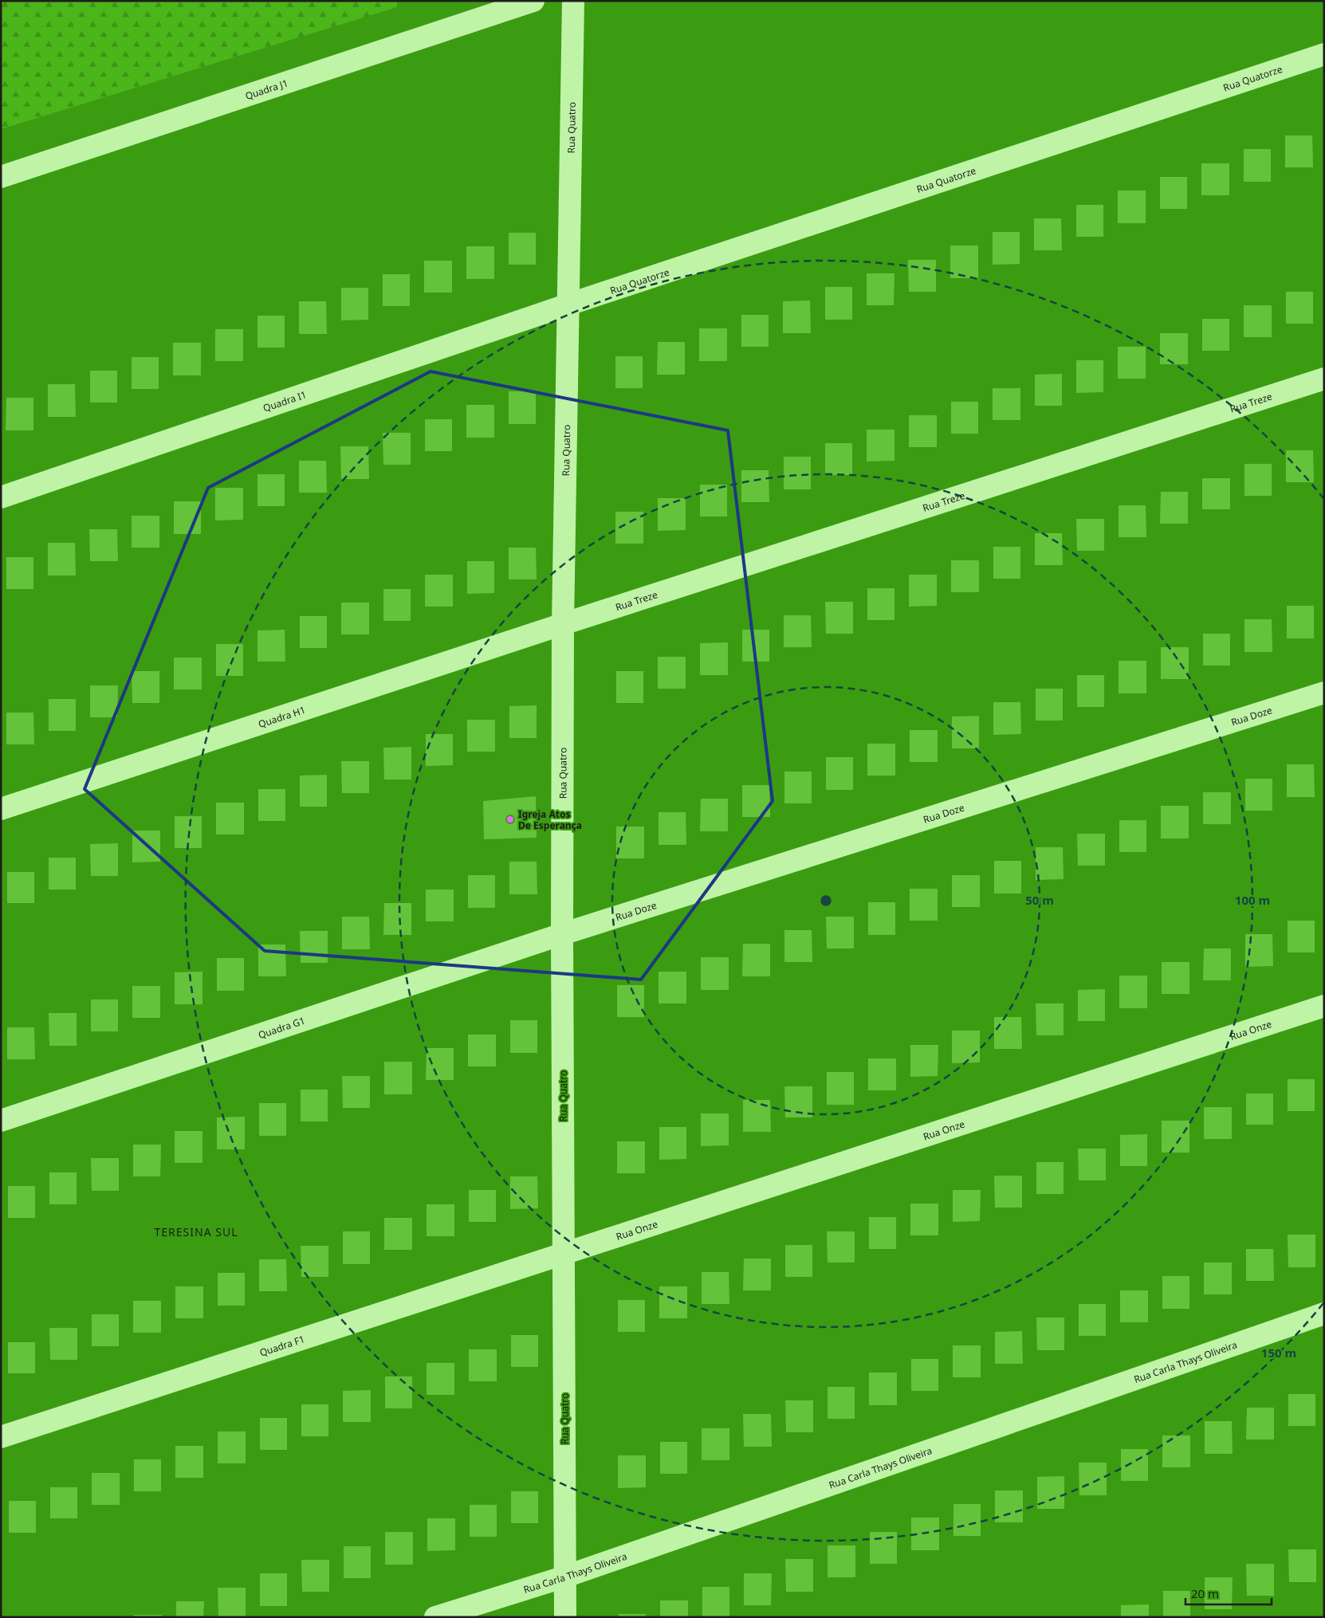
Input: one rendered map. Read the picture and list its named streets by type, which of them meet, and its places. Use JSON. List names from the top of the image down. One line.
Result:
{"streets":{"street":["Rua Quatorze","Quadra J1","Rua Quatro","Quadra I1","Rua Treze","Rua Doze","Quadra H1","Quadra G1","Rua Onze","Quadra F1","Rua Carla Thays Oliveira"]},"crossings":[["Rua Quatorze","Rua Quatro"],["Rua Quatorze","Quadra I1"],["Rua Quatro","Quadra I1"],["Rua Quatro","Rua Treze"],["Rua Quatro","Rua Doze"],["Rua Quatro","Quadra H1"],["Rua Quatro","Quadra G1"],["Rua Quatro","Rua Onze"],["Rua Quatro","Quadra F1"],["Rua Quatro","Rua Carla Thays Oliveira"],["Rua Treze","Quadra H1"],["Rua Doze","Quadra G1"],["Rua Onze","Quadra F1"]],"districts":["TERESINA SUL"],"places":["Igreja Atos De Esperança"],"scale_bar":"20 m","rings":["50 m","100 m","150 m"]}
